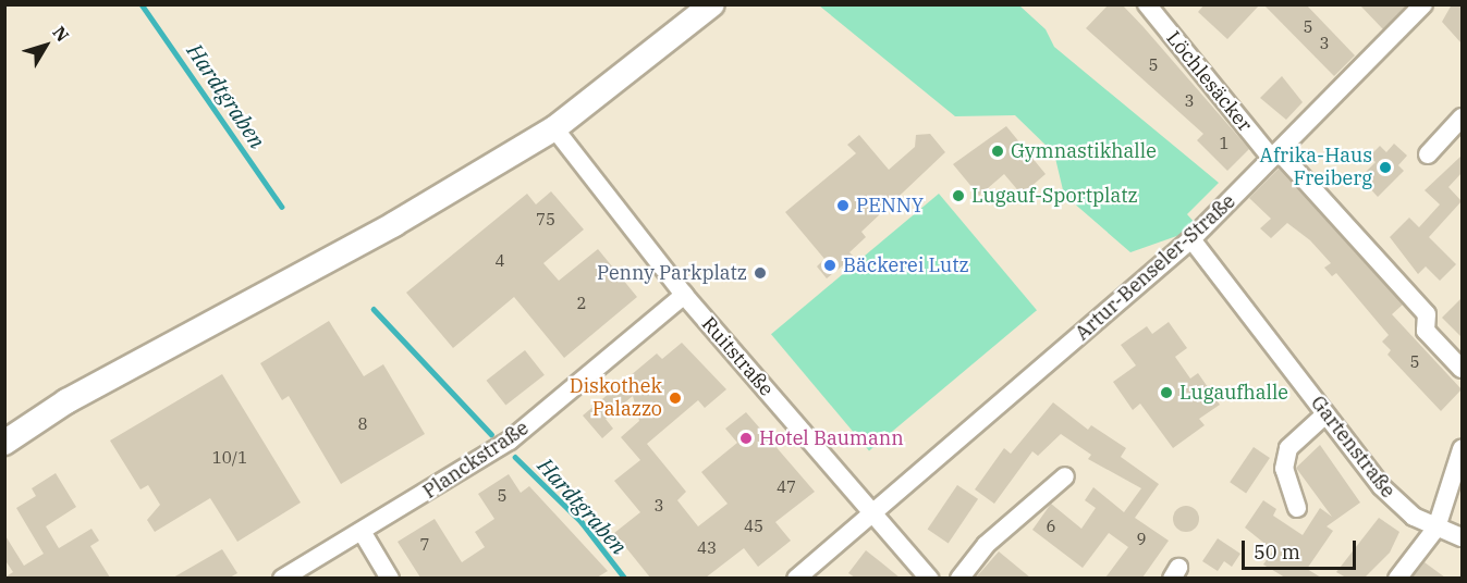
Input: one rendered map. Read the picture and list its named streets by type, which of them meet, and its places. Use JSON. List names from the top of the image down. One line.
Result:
{"streets":{"street":["Löchlesäcker","Artur-Benseler-Straße","Ruitstraße","Gartenstraße","Planckstraße"]},"crossings":[["Löchlesäcker","Artur-Benseler-Straße"],["Artur-Benseler-Straße","Ruitstraße"],["Artur-Benseler-Straße","Gartenstraße"],["Ruitstraße","Planckstraße"]],"water":["Hardtgraben"],"places":["Gymnastikhalle","Afrika-Haus Freiberg","Lugauf-Sportplatz","PENNY","Bäckerei Lutz","Penny Parkplatz","Lugaufhalle","Diskothek Palazzo","Hotel Baumann"],"house_numbers":["5","3","5","3","1","75","4","2","5","8","10/1","47","5","3","45","6","9","7","43"],"scale_bar":"50 m","north":"top right"}
